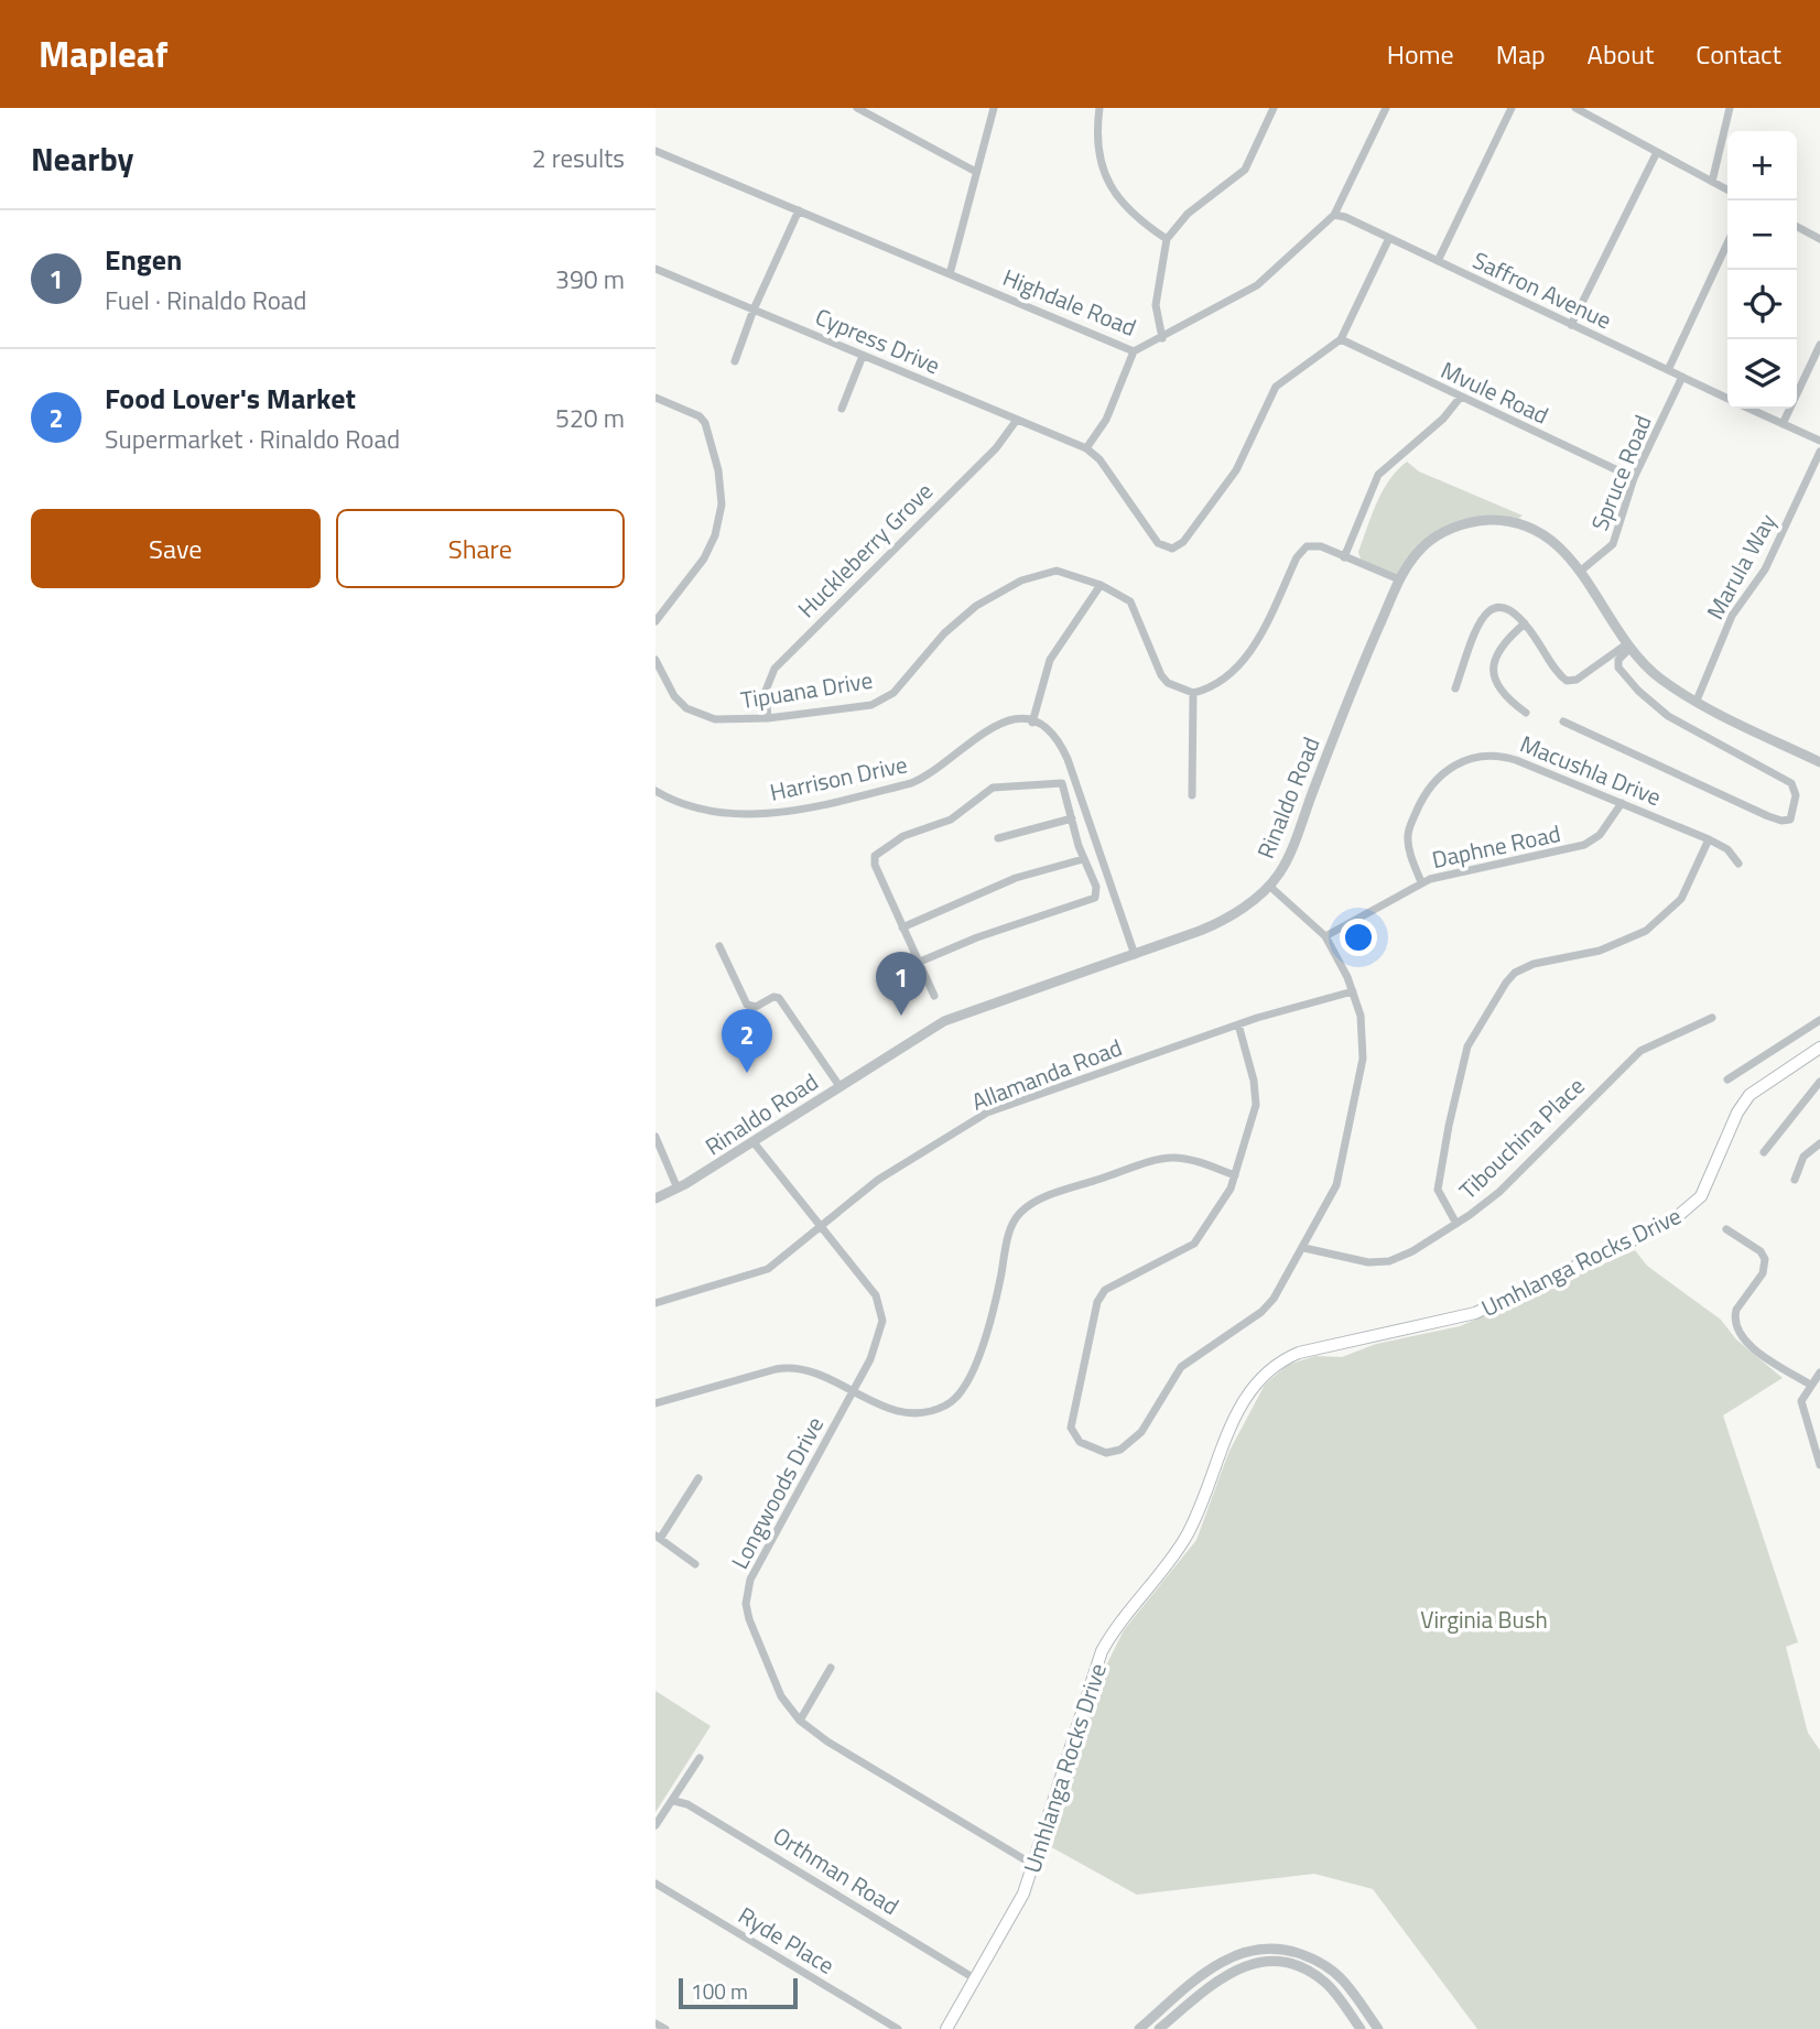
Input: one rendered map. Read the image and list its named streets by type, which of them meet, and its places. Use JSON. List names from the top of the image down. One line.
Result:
{"streets":{"main road":["Umhlanga Rocks Drive"],"street":["Saffron Avenue","Highdale Road","Cypress Drive","Mvule Road","Spruce Road","Huckleberry Grove","Marula Way","Tipuana Drive","Macushla Drive","Harrison Drive","Rinaldo Road","Daphne Road","Allamanda Road","Tibouchina Place","Longwoods Drive","Orthman Road","Ryde Place"]},"crossings":[["Saffron Avenue","Highdale Road"],["Saffron Avenue","Spruce Road"],["Cypress Drive","Huckleberry Grove"],["Mvule Road","Spruce Road"],["Spruce Road","Rinaldo Road"],["Huckleberry Grove","Tipuana Drive"],["Marula Way","Rinaldo Road"],["Macushla Drive","Daphne Road"],["Rinaldo Road","Longwoods Drive"],["Allamanda Road","Longwoods Drive"],["Umhlanga Rocks Drive","Longwoods Drive"],["Umhlanga Rocks Drive","Orthman Road"]],"parks":["Virginia Bush"],"scale_bar":"100 m","page":{"header":"Mapleaf","nav":["Home","Map","About","Contact"],"heading":["Nearby","2 results"],"map_buttons":["+","−"],"list":[{"mark":"1","name":"Engen","note":"Fuel · Rinaldo Road","value":"390 m"},{"mark":"2","name":"Food Lover's Market","note":"Supermarket · Rinaldo Road","value":"520 m"}],"buttons":["Save","Share"],"pins":["1","2"],"scale":"100 m"}}
